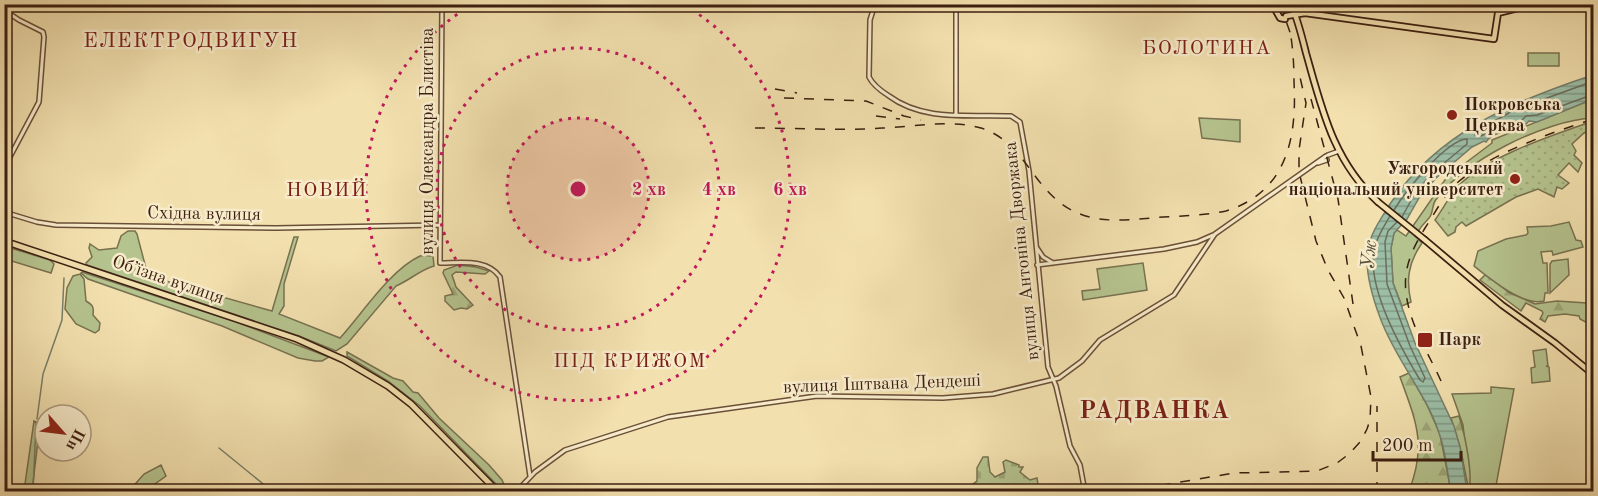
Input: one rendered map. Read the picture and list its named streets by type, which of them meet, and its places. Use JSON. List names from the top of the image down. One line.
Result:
{"streets":{"highway":["Обʼїзна вулиця"],"street":["вулиця Олександра Блистіва","Східна вулиця","вулиця Антоніна Дворжака","вулиця Іштвана Дендеші"]},"crossings":[["вулиця Олександра Блистіва","Східна вулиця"],["вулиця Олександра Блистіва","вулиця Іштвана Дендеші"],["вулиця Антоніна Дворжака","вулиця Іштвана Дендеші"]],"districts":["ЕЛЕКТРОДВИГУН","БОЛОТИНА","НОВИЙ","ПІД КРИЖОМ","РАДВАНКА"],"water":["Уж"],"places":{"other":["Покровська Церква","Ужгородський національний університет"],"transit":["Парк"]},"scale_bar":"200 m","north":"bottom right","rings":["2 хв","4 хв","6 хв"]}
